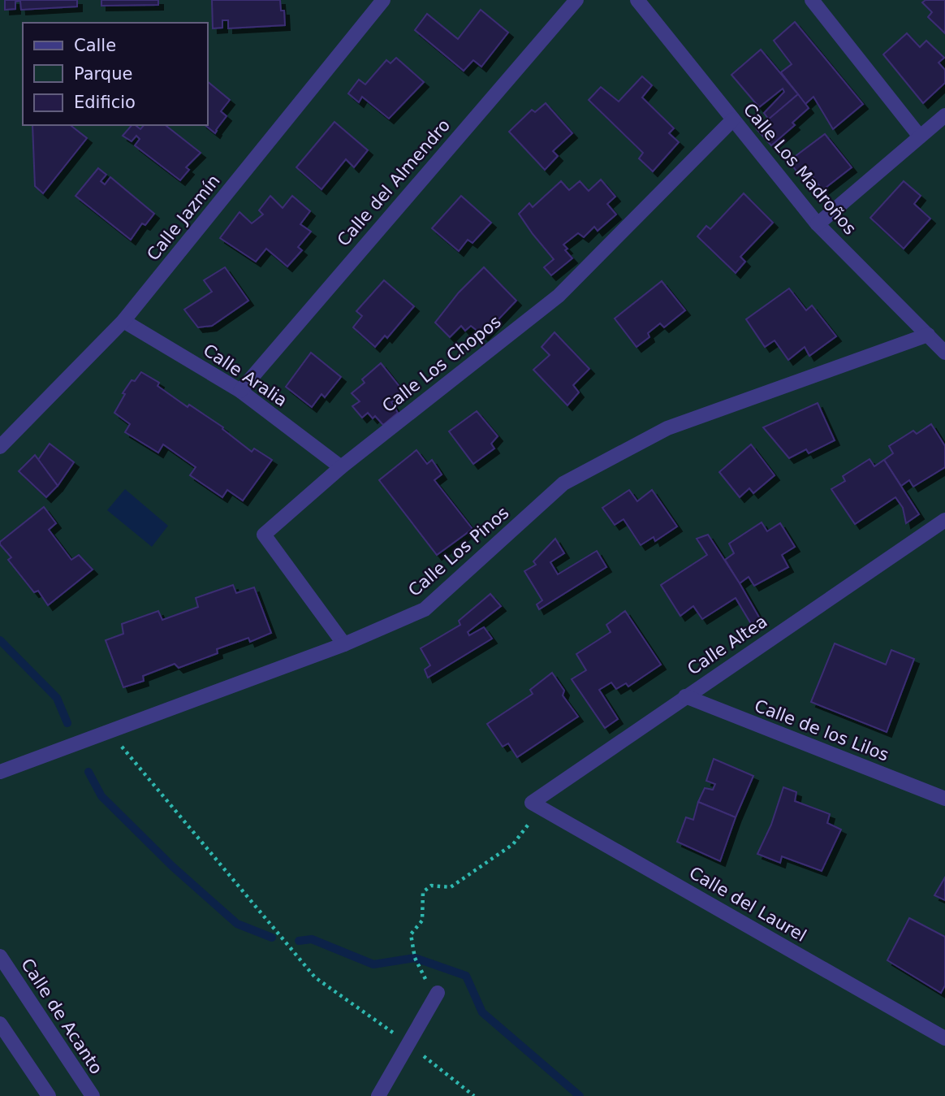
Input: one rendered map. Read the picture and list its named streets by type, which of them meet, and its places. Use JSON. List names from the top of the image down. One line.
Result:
{"streets":{"street":["Calle Los Madroños","Calle del Almendro","Calle Jazmín","Calle Los Chopos","Calle Aralia","Calle Los Pinos","Calle Altea","Calle de los Lilos","Calle del Laurel","Calle de Acanto"]},"crossings":[["Calle Los Madroños","Calle Los Chopos"],["Calle Los Madroños","Calle Los Pinos"],["Calle del Almendro","Calle Aralia"],["Calle Jazmín","Calle Aralia"],["Calle Los Chopos","Calle Aralia"],["Calle Los Chopos","Calle Los Pinos"],["Calle Altea","Calle de los Lilos"],["Calle Altea","Calle del Laurel"]],"legend":["Calle","Parque","Edificio"]}
